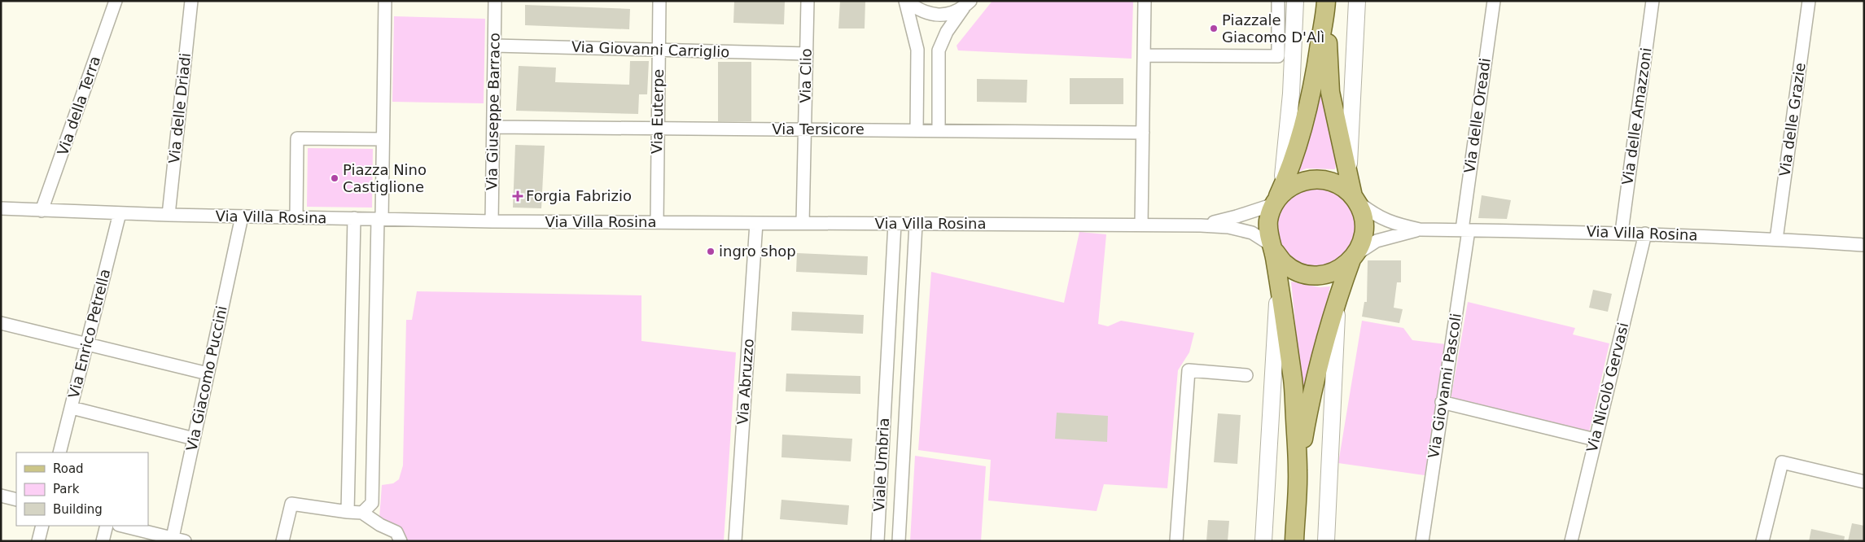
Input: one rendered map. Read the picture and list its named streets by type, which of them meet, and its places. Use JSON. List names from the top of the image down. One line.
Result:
{"streets":{"street":["Via Giovanni Carriglio","Via Clio","Via della Terra","Via delle Driadi","Via Giuseppe Barraco","Via Euterpe","Via delle Oreadi","Via delle Amazzoni","Via delle Grazie","Via Tersicore","Via Villa Rosina","Via Enrico Petrella","Via Giacomo Puccini","Via Abruzzo","Via Giovanni Pascoli","Via Nicolò Gervasi","Viale Umbria"]},"crossings":[["Via Giovanni Carriglio","Via Clio"],["Via Giovanni Carriglio","Via Giuseppe Barraco"],["Via Giovanni Carriglio","Via Euterpe"],["Via Clio","Via Tersicore"],["Via Clio","Via Villa Rosina"],["Via della Terra","Via Villa Rosina"],["Via delle Driadi","Via Villa Rosina"],["Via Giuseppe Barraco","Via Tersicore"],["Via Giuseppe Barraco","Via Villa Rosina"],["Via Euterpe","Via Tersicore"],["Via Euterpe","Via Villa Rosina"],["Via delle Oreadi","Via Villa Rosina"],["Via delle Oreadi","Via Giovanni Pascoli"],["Via delle Amazzoni","Via Villa Rosina"],["Via delle Grazie","Via Villa Rosina"],["Via Villa Rosina","Via Enrico Petrella"],["Via Villa Rosina","Via Giacomo Puccini"],["Via Villa Rosina","Via Abruzzo"],["Via Villa Rosina","Via Giovanni Pascoli"],["Via Villa Rosina","Via Nicolò Gervasi"],["Via Villa Rosina","Viale Umbria"]],"places":{"other":["Piazzale Giacomo D'Alì","Piazza Nino Castiglione","ingro shop"],"health":["Forgia Fabrizio"]},"legend":["Road","Park","Building"]}
